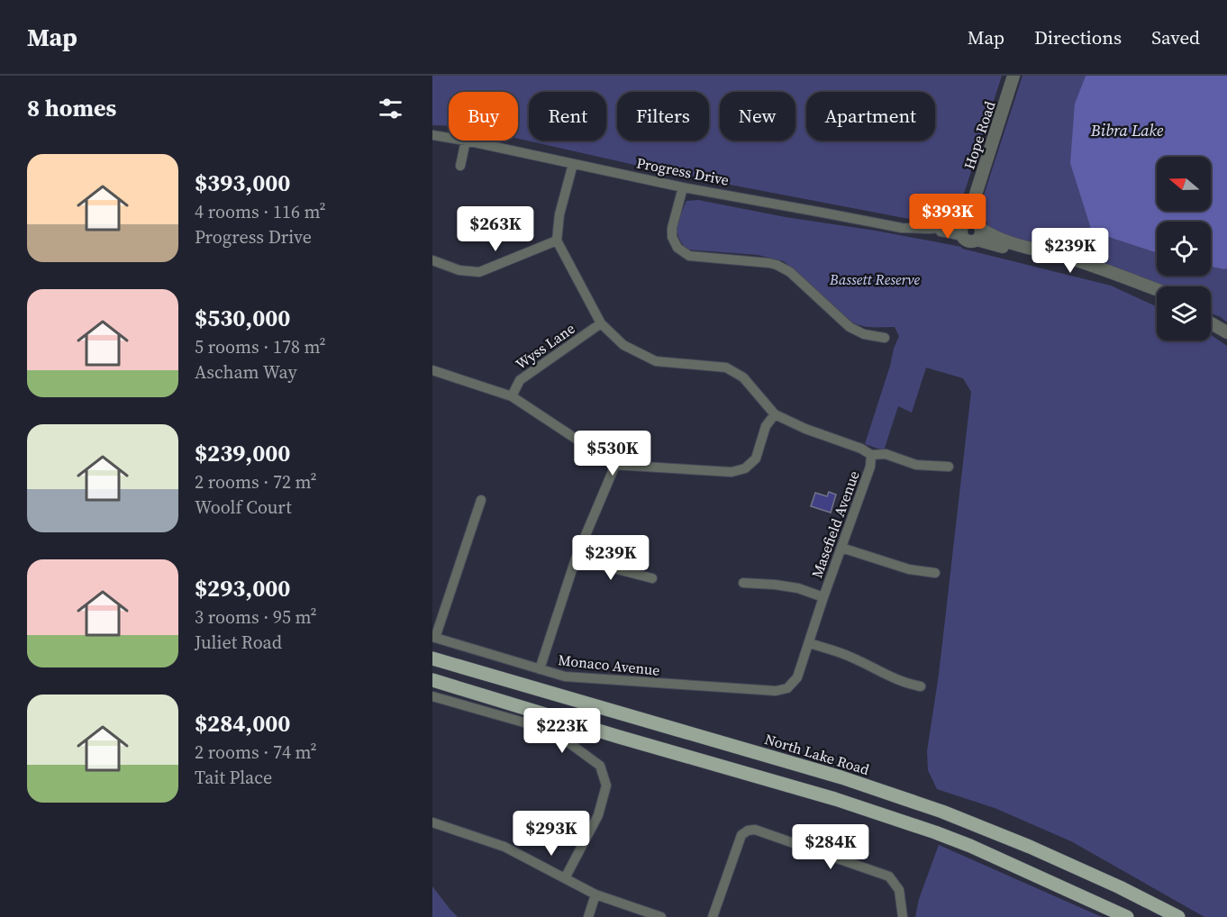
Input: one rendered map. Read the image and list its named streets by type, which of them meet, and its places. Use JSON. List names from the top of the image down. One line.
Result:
{"streets":{"main road":["North Lake Road"],"street":["Hope Road","Progress Drive","Wyss Lane","Masefield Avenue","Monaco Avenue"]},"crossings":[["Hope Road","Progress Drive"],["Wyss Lane","Masefield Avenue"],["Masefield Avenue","Monaco Avenue"]],"water":["Bibra Lake"],"parks":["Bassett Reserve"],"north":"left","page":{"header":"Map","nav":["Map","Directions","Saved"],"heading":"8 homes","chip":["Buy","Rent","Filters","New","Apartment"],"list":[{"name":"$393,000","note":"4 rooms · 116 m² · Progress Drive"},{"name":"$530,000","note":"5 rooms · 178 m² · Ascham Way"},{"name":"$239,000","note":"2 rooms · 72 m² · Woolf Court"},{"name":"$293,000","note":"3 rooms · 95 m² · Juliet Road"},{"name":"$284,000","note":"2 rooms · 74 m² · Tait Place"}],"price":["$393K","$263K","$239K","$530K","$239K","$223K","$293K","$284K"]}}
